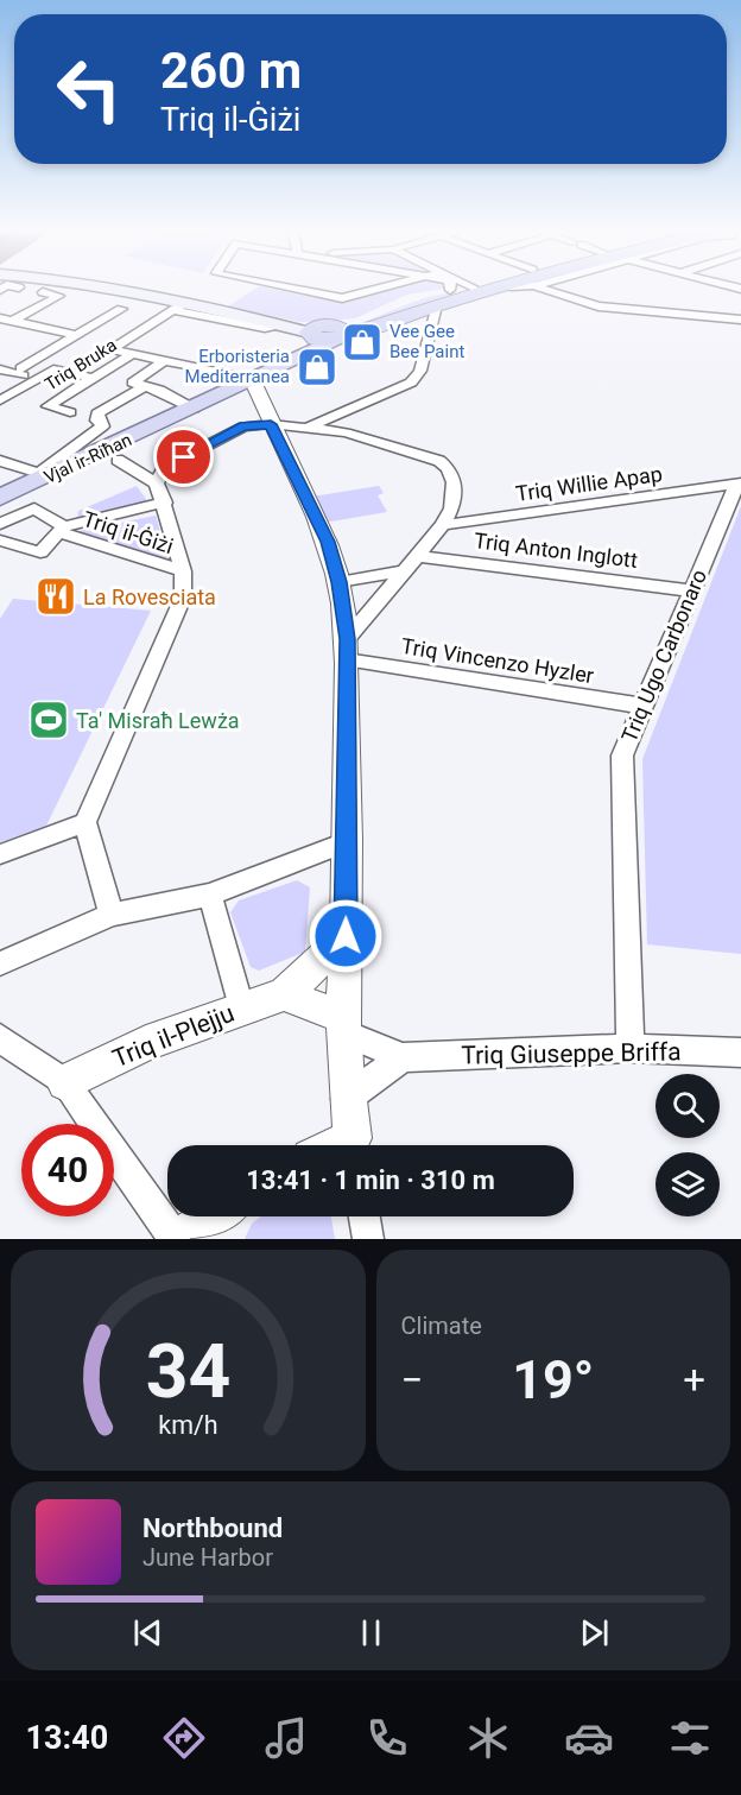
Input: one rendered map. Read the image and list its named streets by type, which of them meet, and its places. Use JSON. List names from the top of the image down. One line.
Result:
{"streets":{"main road":["Vjal ir-Riħan"],"street":["Triq Bruka","Triq Willie Apap","Triq il-Ġiżi","Triq Anton Inglott","Triq Ugo Carbonaro","Triq Vincenzo Hyzler","Triq il-Plejju","Triq Giuseppe Briffa"]},"crossings":[["Triq Willie Apap","Triq Ugo Carbonaro"],["Triq Anton Inglott","Triq Ugo Carbonaro"],["Triq Ugo Carbonaro","Triq Vincenzo Hyzler"],["Triq Ugo Carbonaro","Triq Giuseppe Briffa"]],"places":{"shop":["Vee Gee Bee Paint","Erboristeria Mediterranea"],"restaurant":["La Rovesciata"],"sports":["Ta' Misraħ Lewża"]},"page":{"turn":["260 m","Triq il-Ġiżi"],"limit":"40","trip":"13:41 · 1 min · 310 m","tile":"Climate","heat":["−","19°","+"],"song":["Northbound","June Harbor"],"tabs":"13:40","gauge":["34","km/h"]}}
